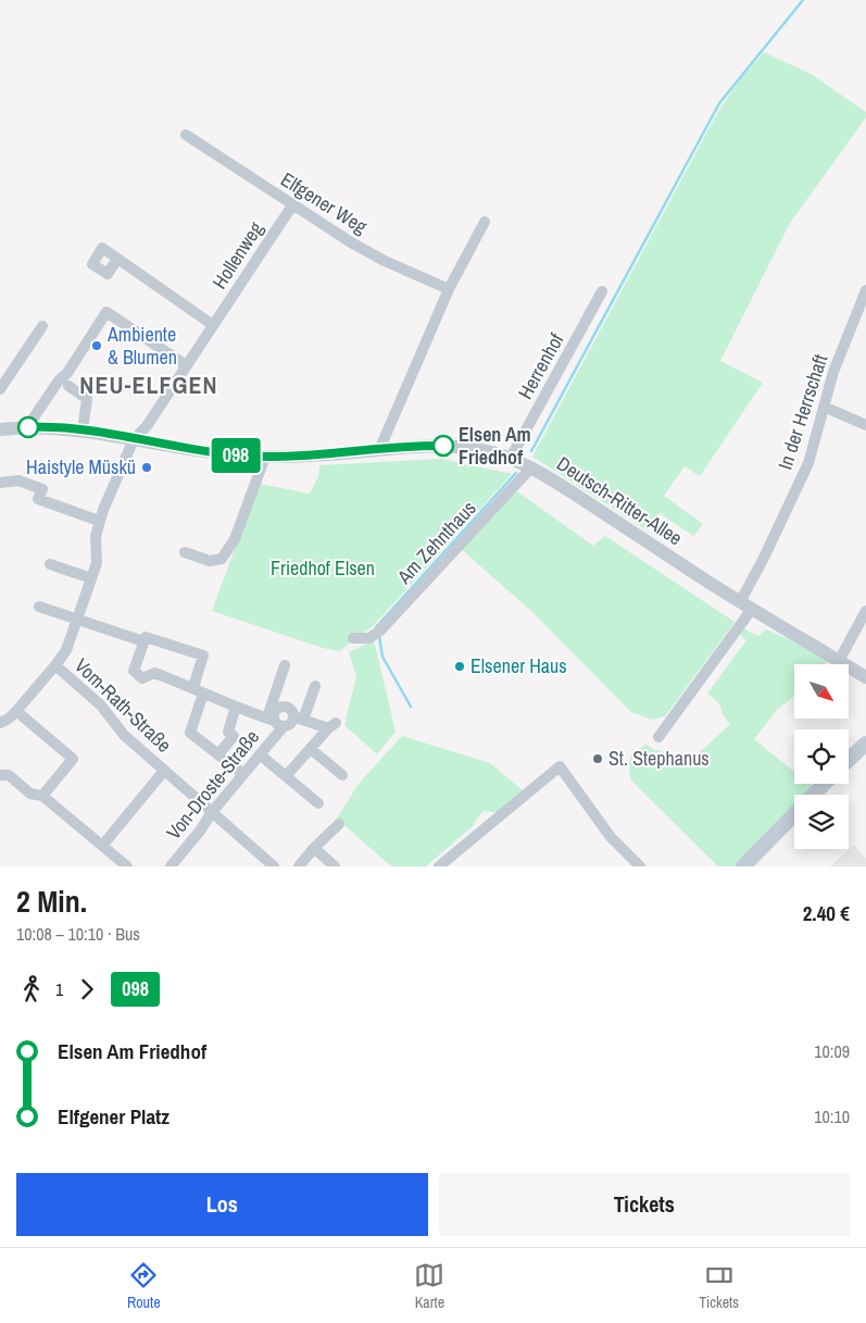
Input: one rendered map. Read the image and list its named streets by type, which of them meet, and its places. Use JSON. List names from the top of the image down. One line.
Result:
{"streets":{"street":["Elfgener Weg","Hollenweg","Herrenhof","In der Herrschaft","Deutsch-Ritter-Allee","Am Zehnthaus","Vom-Rath-Straße","Von-Droste-Straße"]},"crossings":[["Elfgener Weg","Hollenweg"],["Hollenweg","Deutsch-Ritter-Allee"],["Hollenweg","Vom-Rath-Straße"],["Herrenhof","Deutsch-Ritter-Allee"],["In der Herrschaft","Deutsch-Ritter-Allee"],["Deutsch-Ritter-Allee","Am Zehnthaus"],["Vom-Rath-Straße","Von-Droste-Straße"]],"districts":["NEU-ELFGEN"],"parks":["Friedhof Elsen"],"places":["Ambiente & Blumen","Elsen Am Friedhof","Haistyle Müskü","Elsener Haus","St. Stephanus"],"lines":["bus line 098"],"north":"bottom right","page":{"on_map":"098","heading":["2 Min.","10:08 – 10:10 · Bus","2.40 €"],"legs":["1","098"],"list":[{"name":"Elsen Am Friedhof","value":"10:09"},{"name":"Elfgener Platz","value":"10:10"}],"buttons":["Los","Tickets"],"tabs":["Route","Karte","Tickets"]}}
